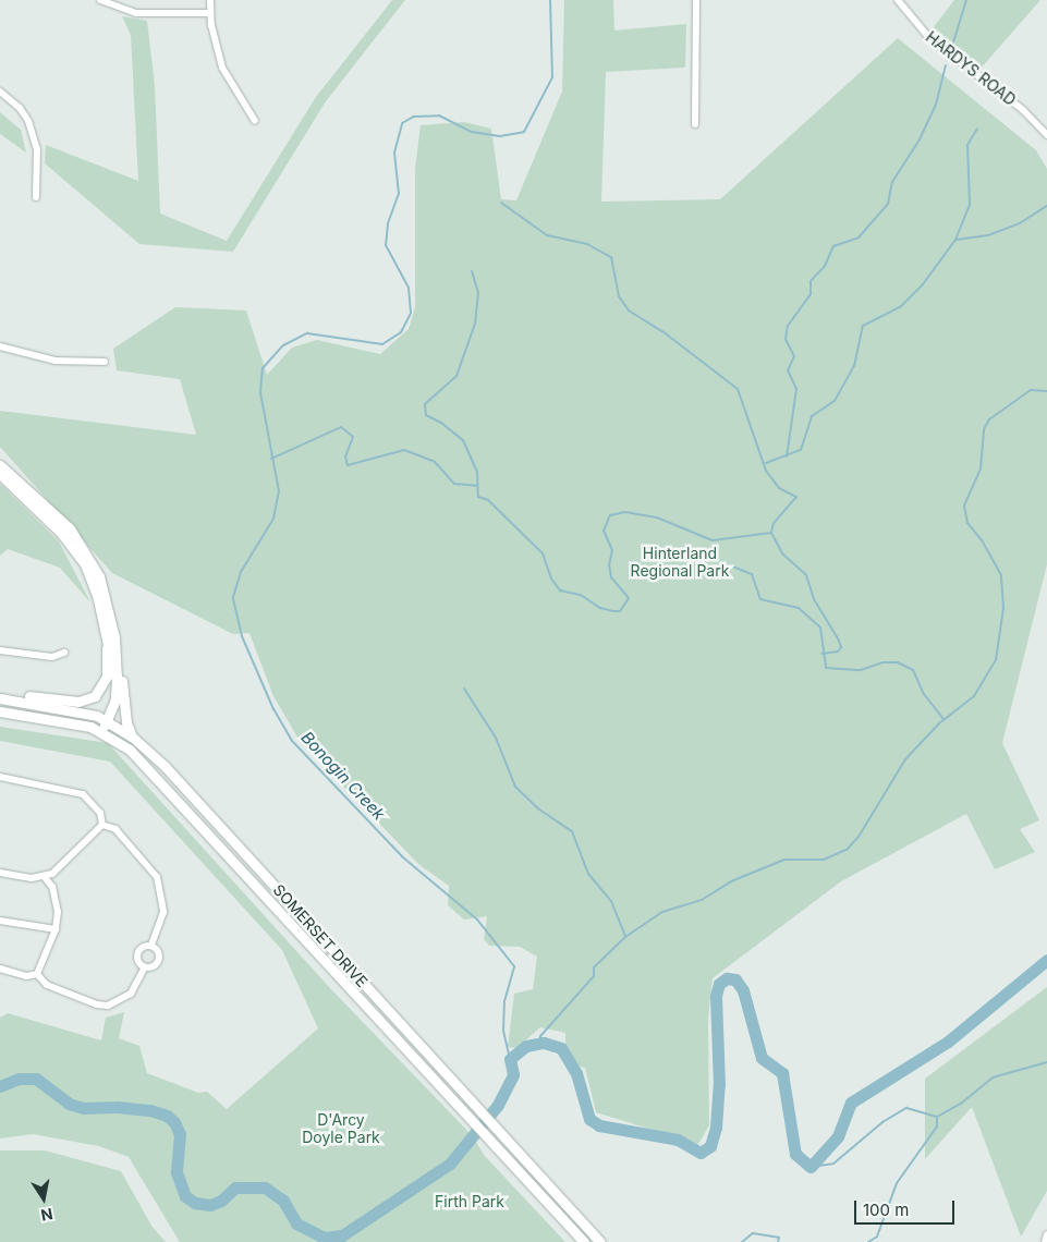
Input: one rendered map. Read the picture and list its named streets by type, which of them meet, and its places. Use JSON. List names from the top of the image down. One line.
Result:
{"streets":{"main road":["SOMERSET DRIVE"],"street":["HARDYS ROAD"]},"water":["Bonogin Creek"],"parks":["Hinterland Regional Park","D'Arcy Doyle Park","Firth Park"],"scale_bar":"100 m","north":"bottom"}
